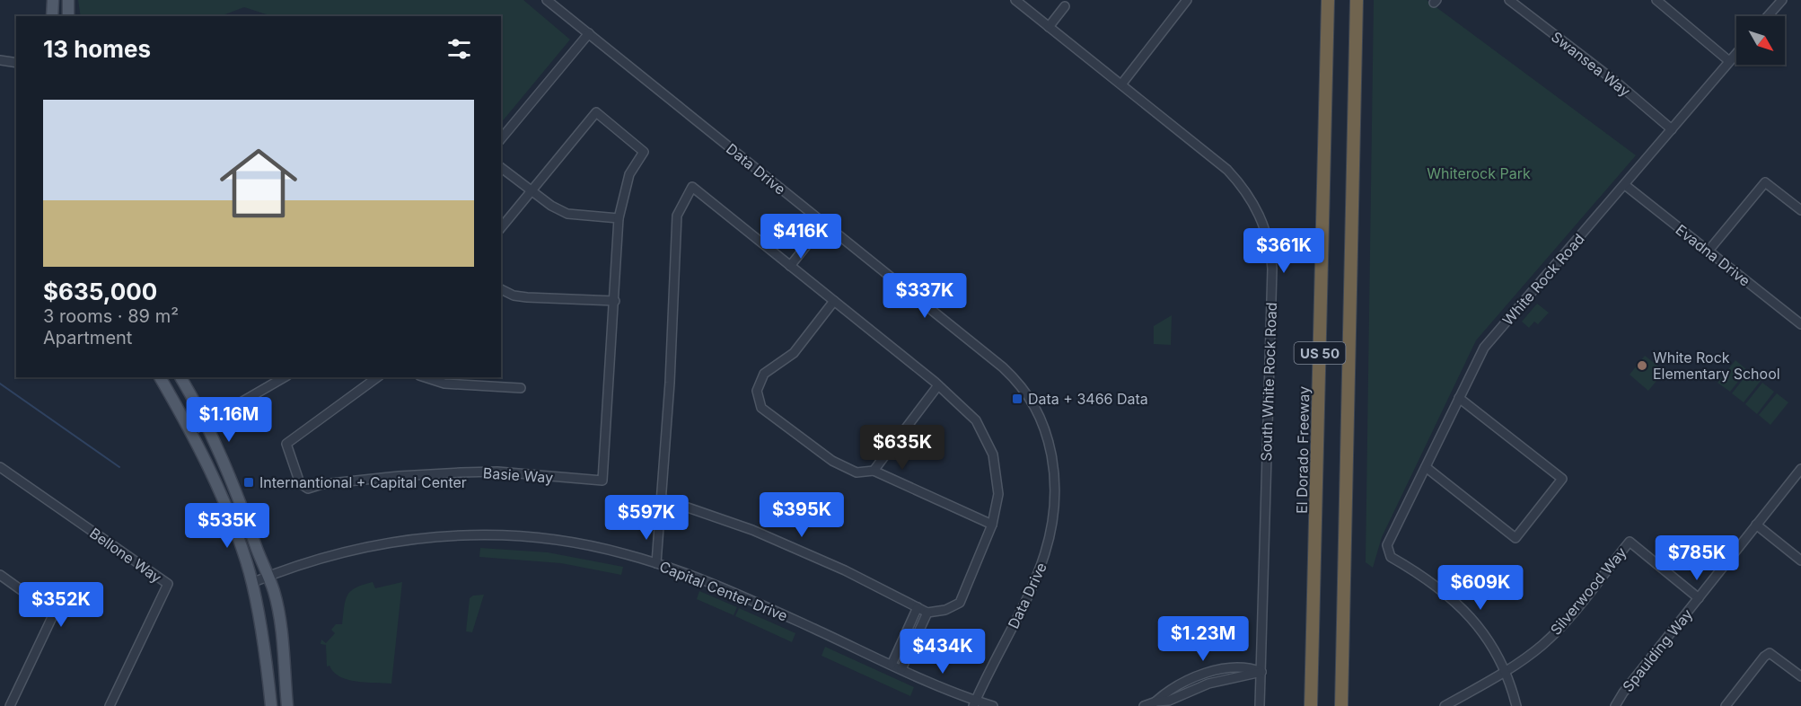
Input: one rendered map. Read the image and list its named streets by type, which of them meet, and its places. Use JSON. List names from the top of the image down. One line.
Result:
{"streets":{"highway":["US 50","El Dorado Freeway"],"street":["Swansea Way","Data Drive","Evadna Drive","White Rock Road","South White Rock Road","Basie Way","Bellone Way","Capital Center Drive","Silverwood Way","Spaulding Way"]},"crossings":[["Swansea Way","White Rock Road"],["Data Drive","Capital Center Drive"],["Evadna Drive","White Rock Road"],["White Rock Road","Silverwood Way"],["Silverwood Way","Spaulding Way"]],"parks":["Whiterock Park"],"places":{"other":["White Rock Elementary School"],"transit":["Data + 3466 Data","Internantional + Capital Center"]},"north":"bottom right","page":{"heading":"13 homes","list":[{"name":"$635,000","note":"3 rooms · 89 m² · Apartment"}],"price":["$416K","$361K","$337K","$1.16M","$635K","$395K","$597K","$535K","$785K","$609K","$352K","$1.23M","$434K"]}}
